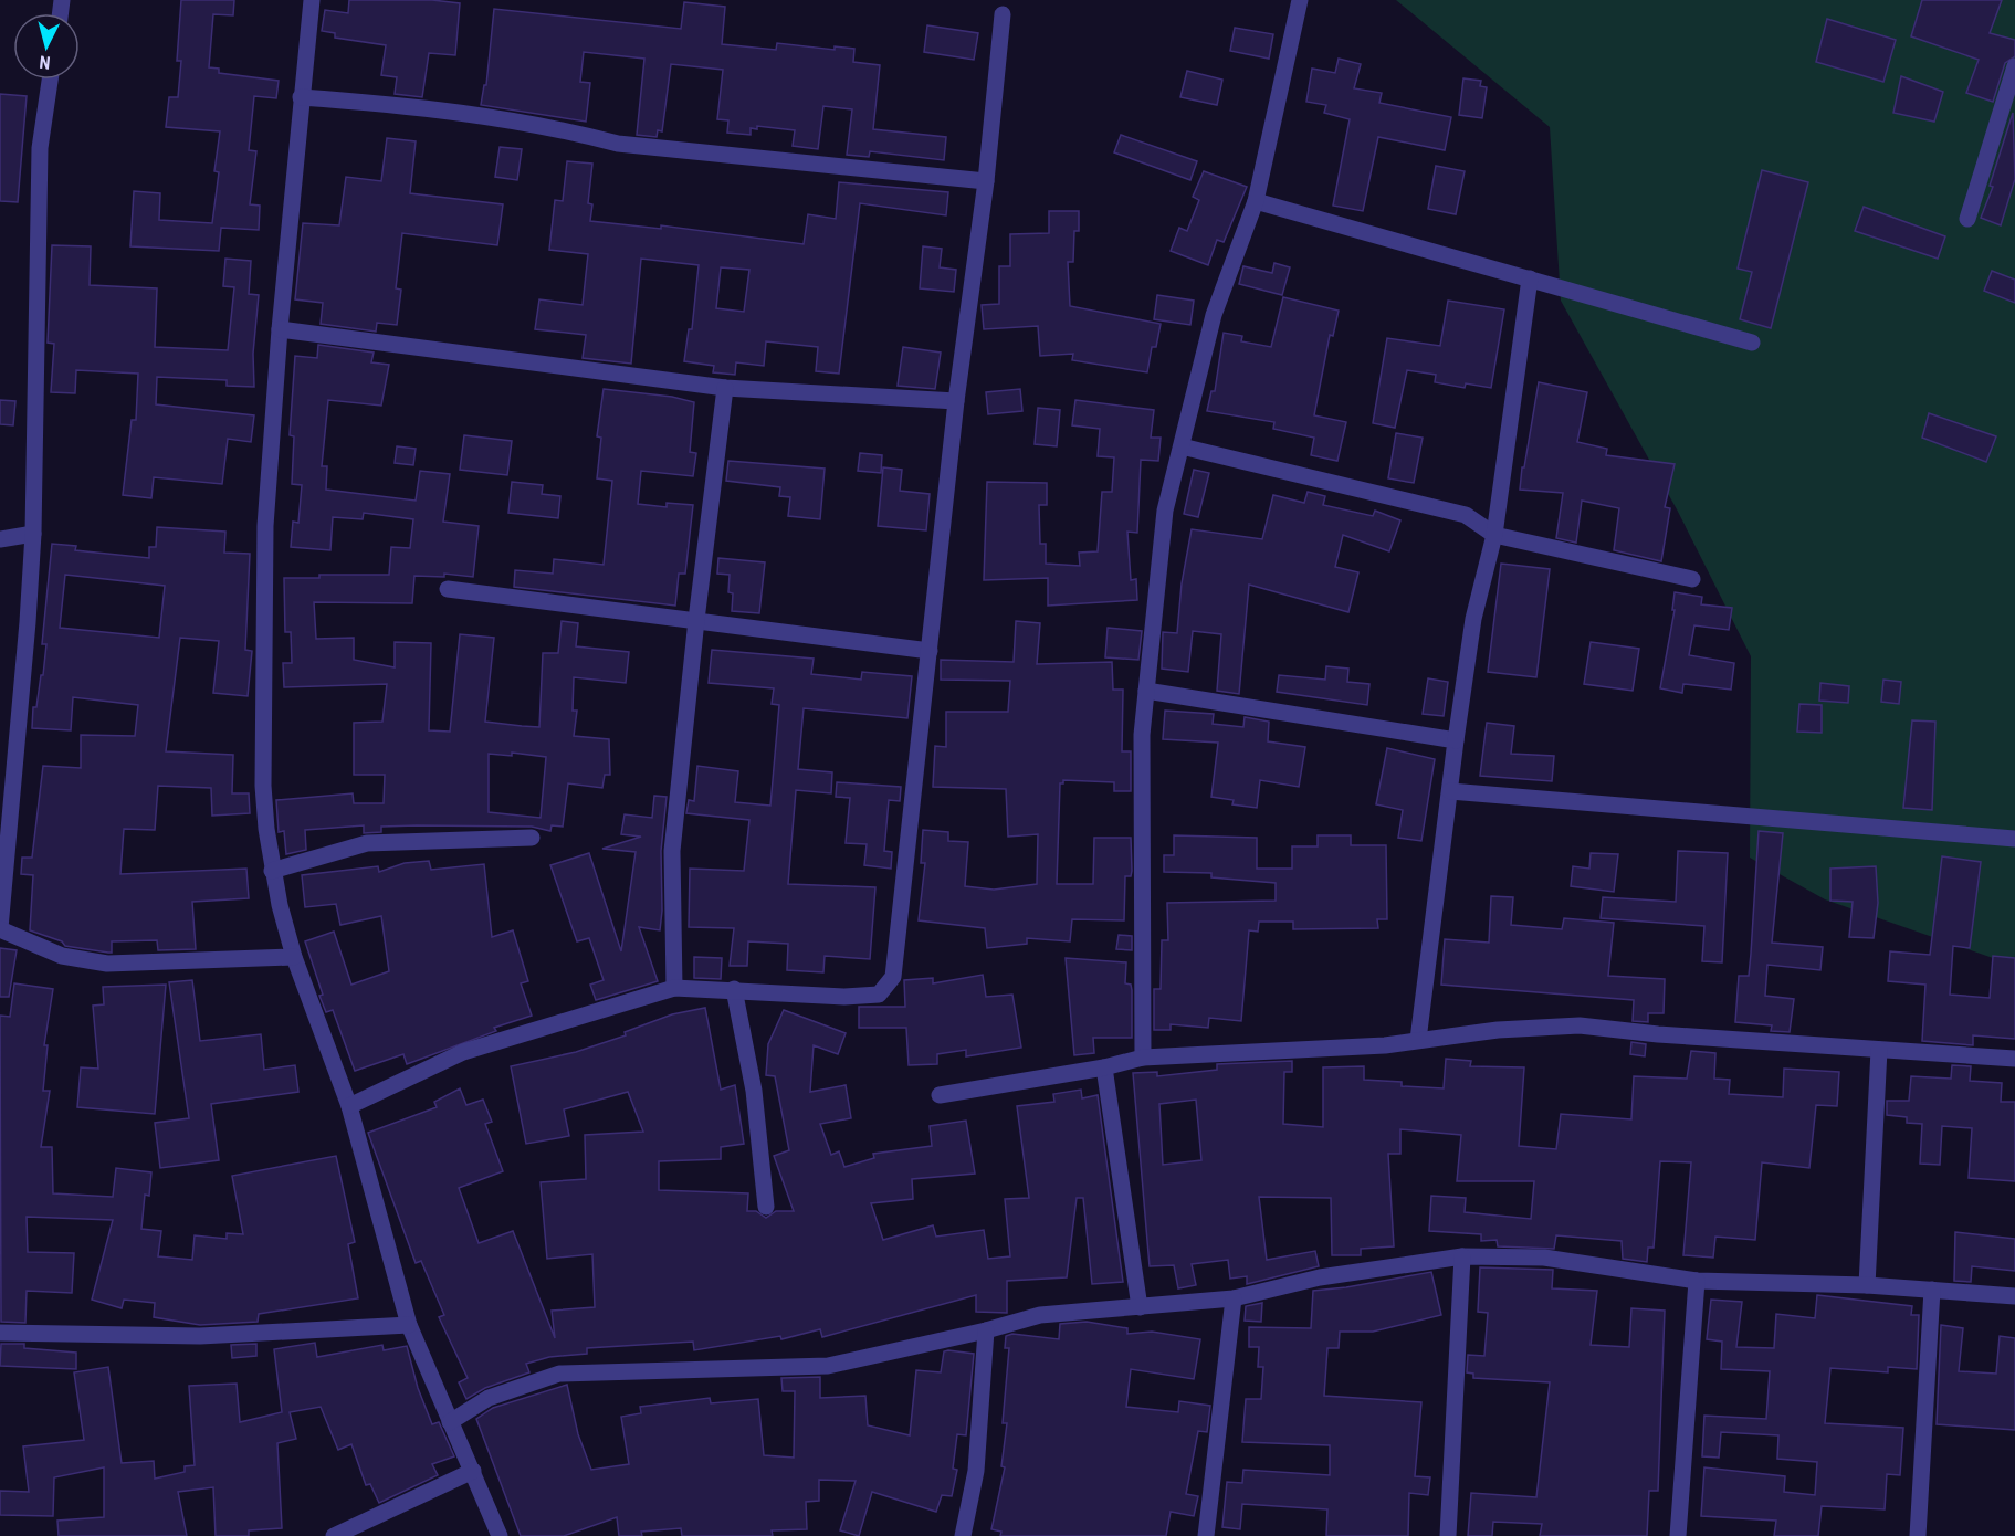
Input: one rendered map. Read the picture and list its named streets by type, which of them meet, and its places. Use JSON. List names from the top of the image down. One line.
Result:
{"north":"bottom"}
